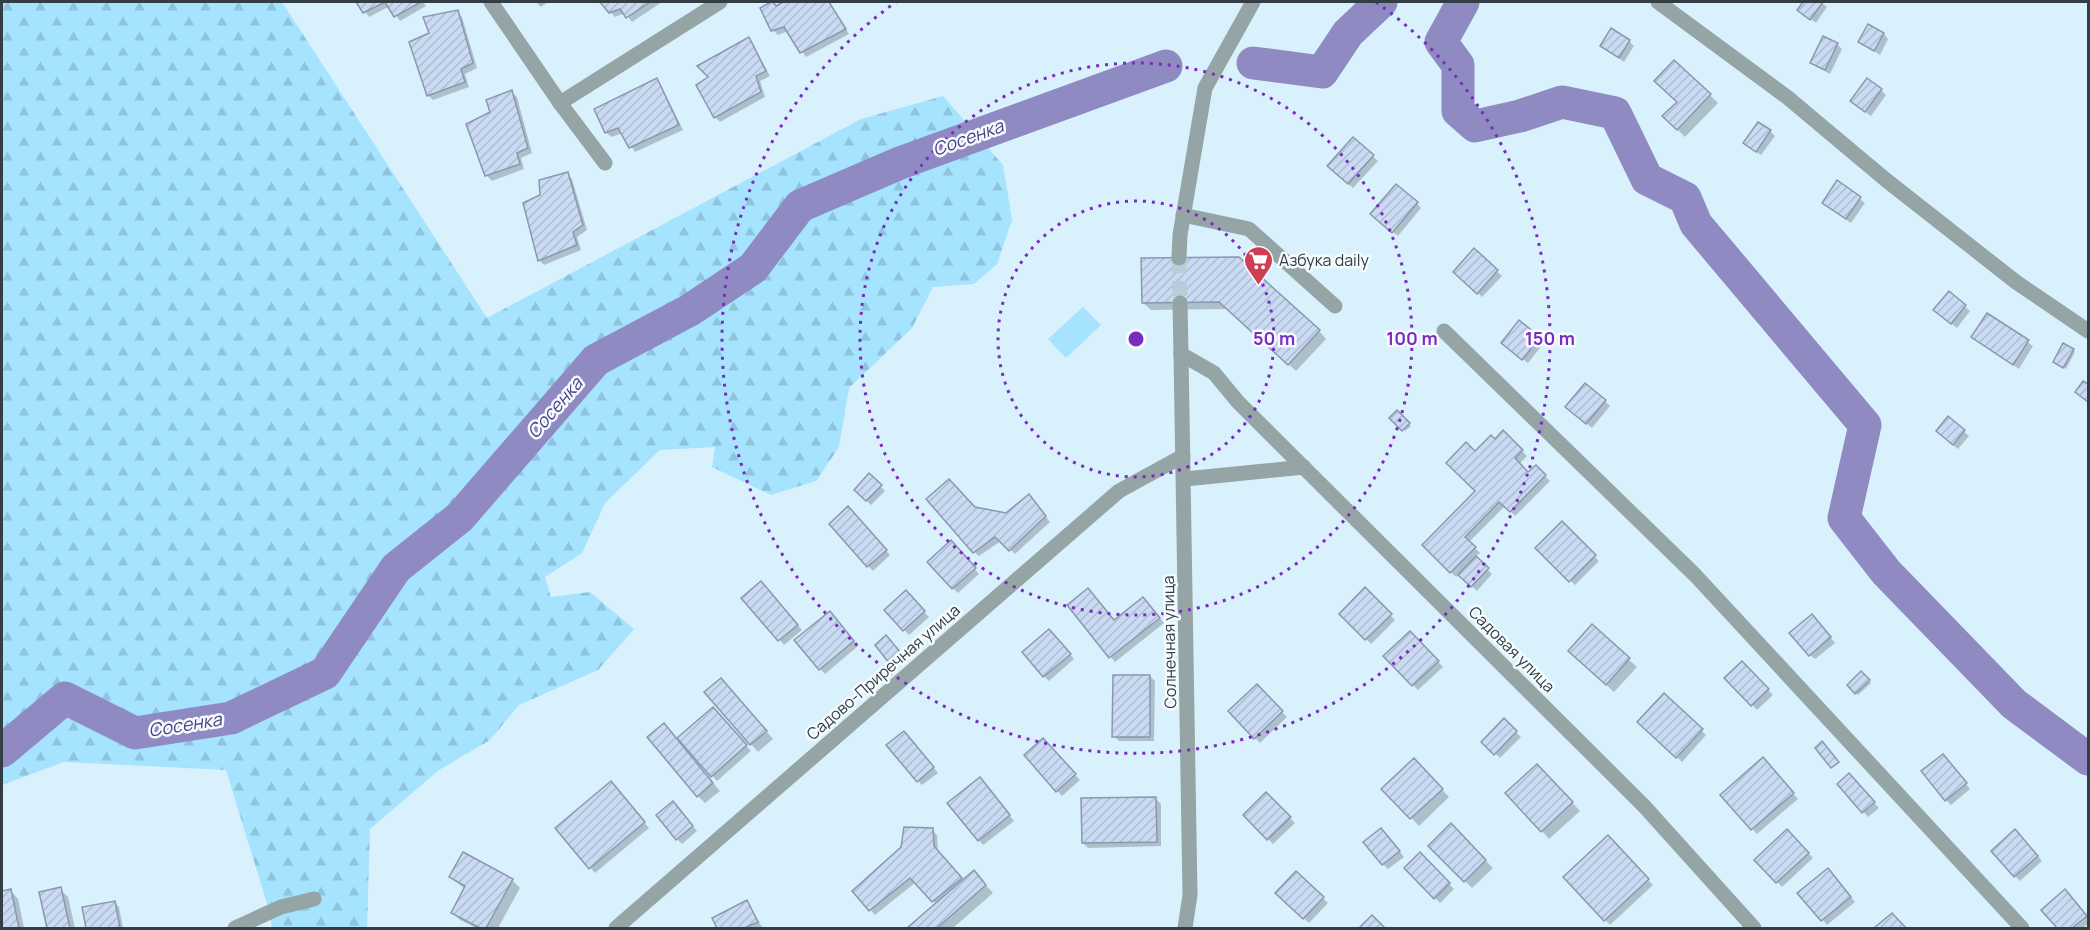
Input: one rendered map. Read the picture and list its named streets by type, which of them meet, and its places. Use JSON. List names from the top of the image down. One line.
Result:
{"streets":{"street":["Солнечная улица","Садовая улица","Садово-Приречная улица"]},"crossings":[["Солнечная улица","Садовая улица"],["Солнечная улица","Садово-Приречная улица"]],"water":["Сосенка"],"places":{"supermarket":["Азбука daily"]},"rings":["50 m","100 m","150 m"]}
